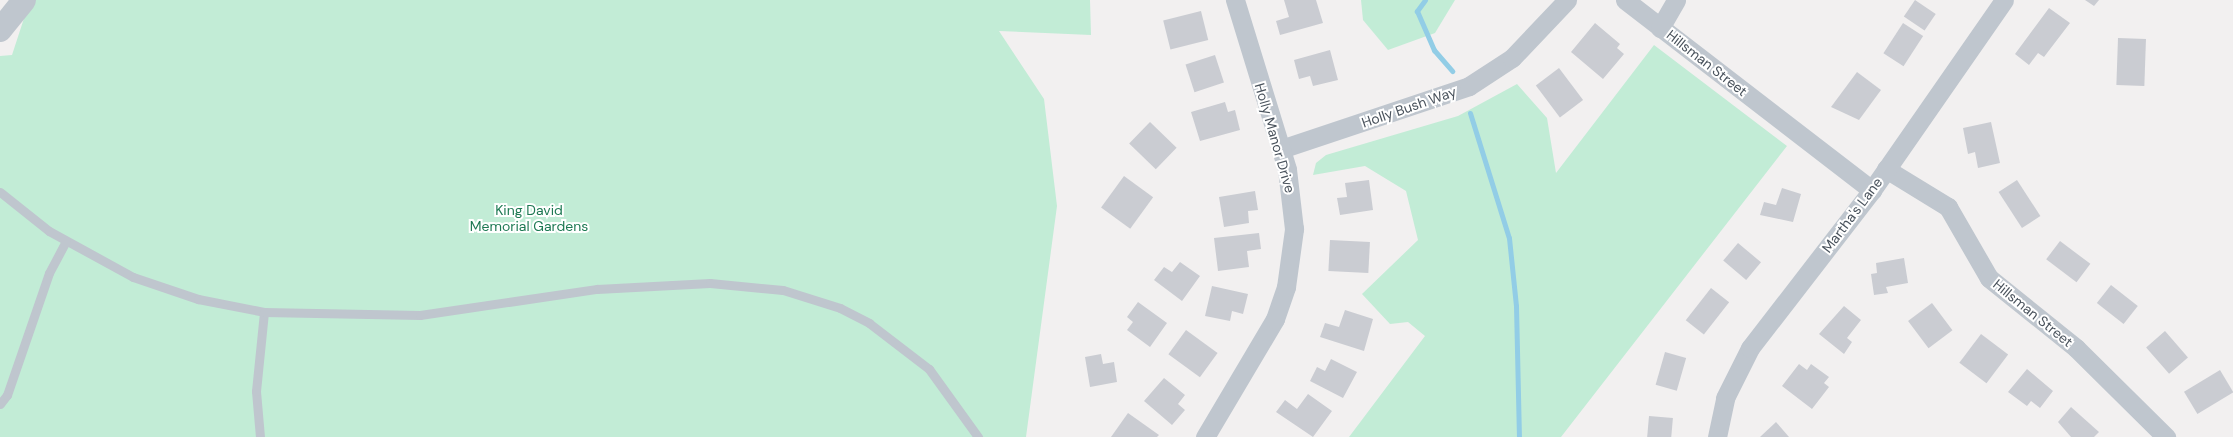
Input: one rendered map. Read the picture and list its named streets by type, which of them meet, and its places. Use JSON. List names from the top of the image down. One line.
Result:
{"streets":{"street":["Hillsman Street","Holly Bush Way","Holly Manor Drive","Martha's Lane"]},"crossings":[["Hillsman Street","Martha's Lane"],["Holly Bush Way","Holly Manor Drive"]],"parks":["King David Memorial Gardens"]}
